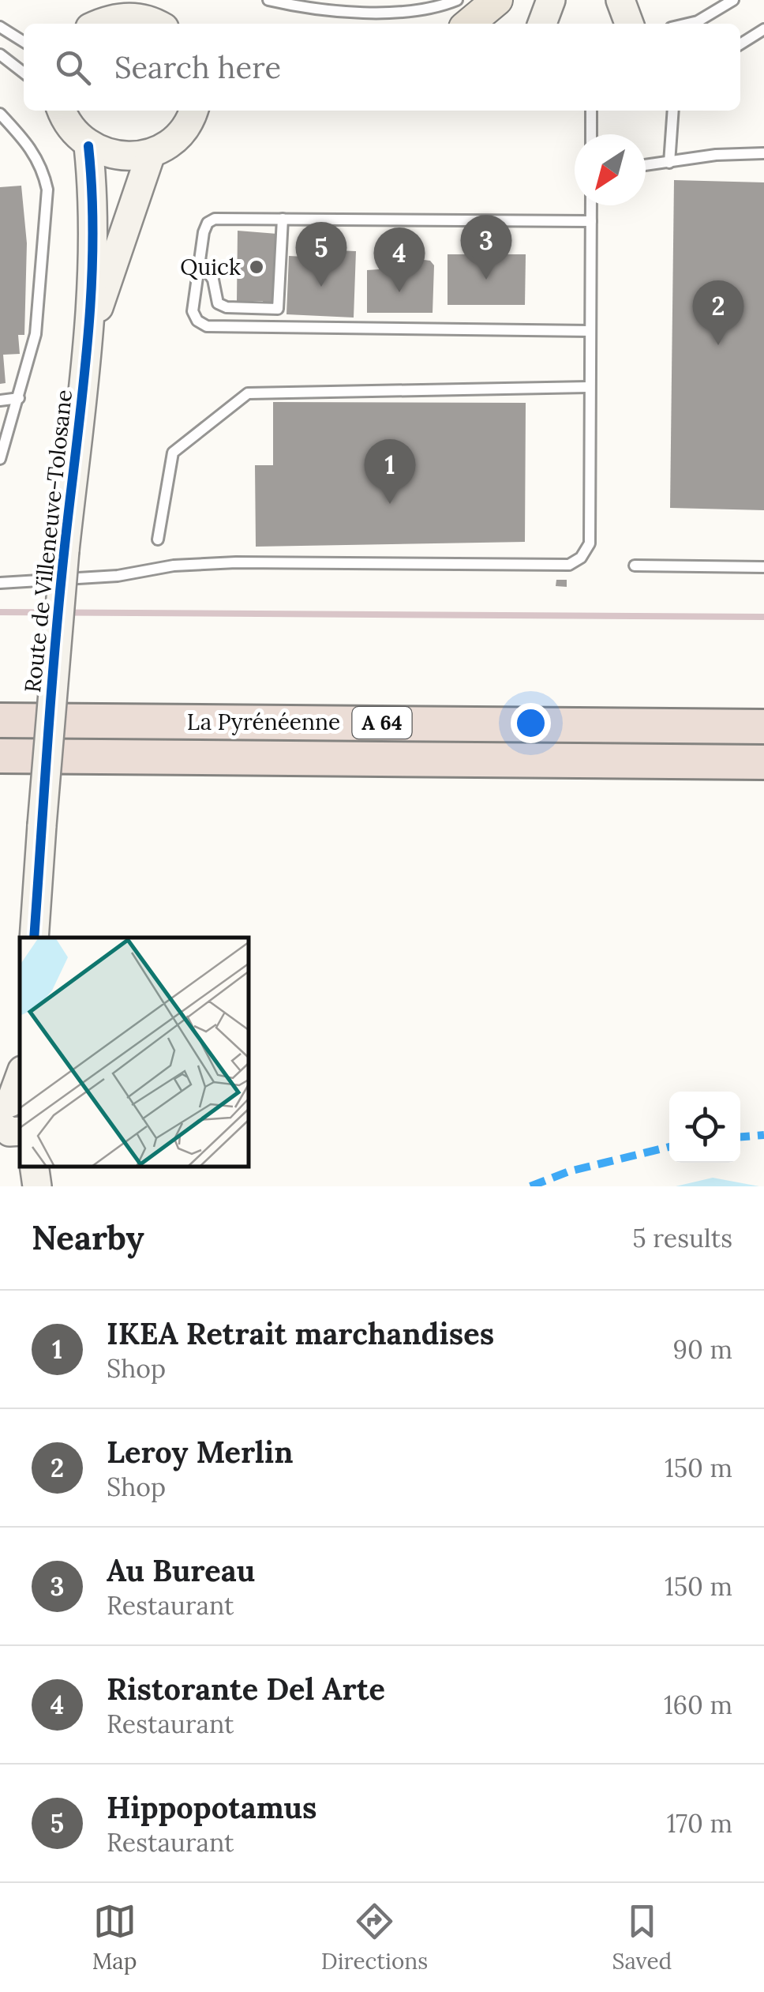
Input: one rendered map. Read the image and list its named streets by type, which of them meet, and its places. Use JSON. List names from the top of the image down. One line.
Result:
{"streets":{"highway":["La Pyrénéenne","A 64"],"street":["Route de Villeneuve-Tolosane"]},"places":["Quick"],"north":"bottom left","page":{"search":"Search here","pins":["3","5","4","2","1"],"heading":["Nearby","5 results"],"list":[{"mark":"1","name":"IKEA Retrait marchandises","note":"Shop","value":"90 m"},{"mark":"2","name":"Leroy Merlin","note":"Shop","value":"150 m"},{"mark":"3","name":"Au Bureau","note":"Restaurant","value":"150 m"},{"mark":"4","name":"Ristorante Del Arte","note":"Restaurant","value":"160 m"},{"mark":"5","name":"Hippopotamus","note":"Restaurant","value":"170 m"}],"nav":["Map","Directions","Saved"]}}
